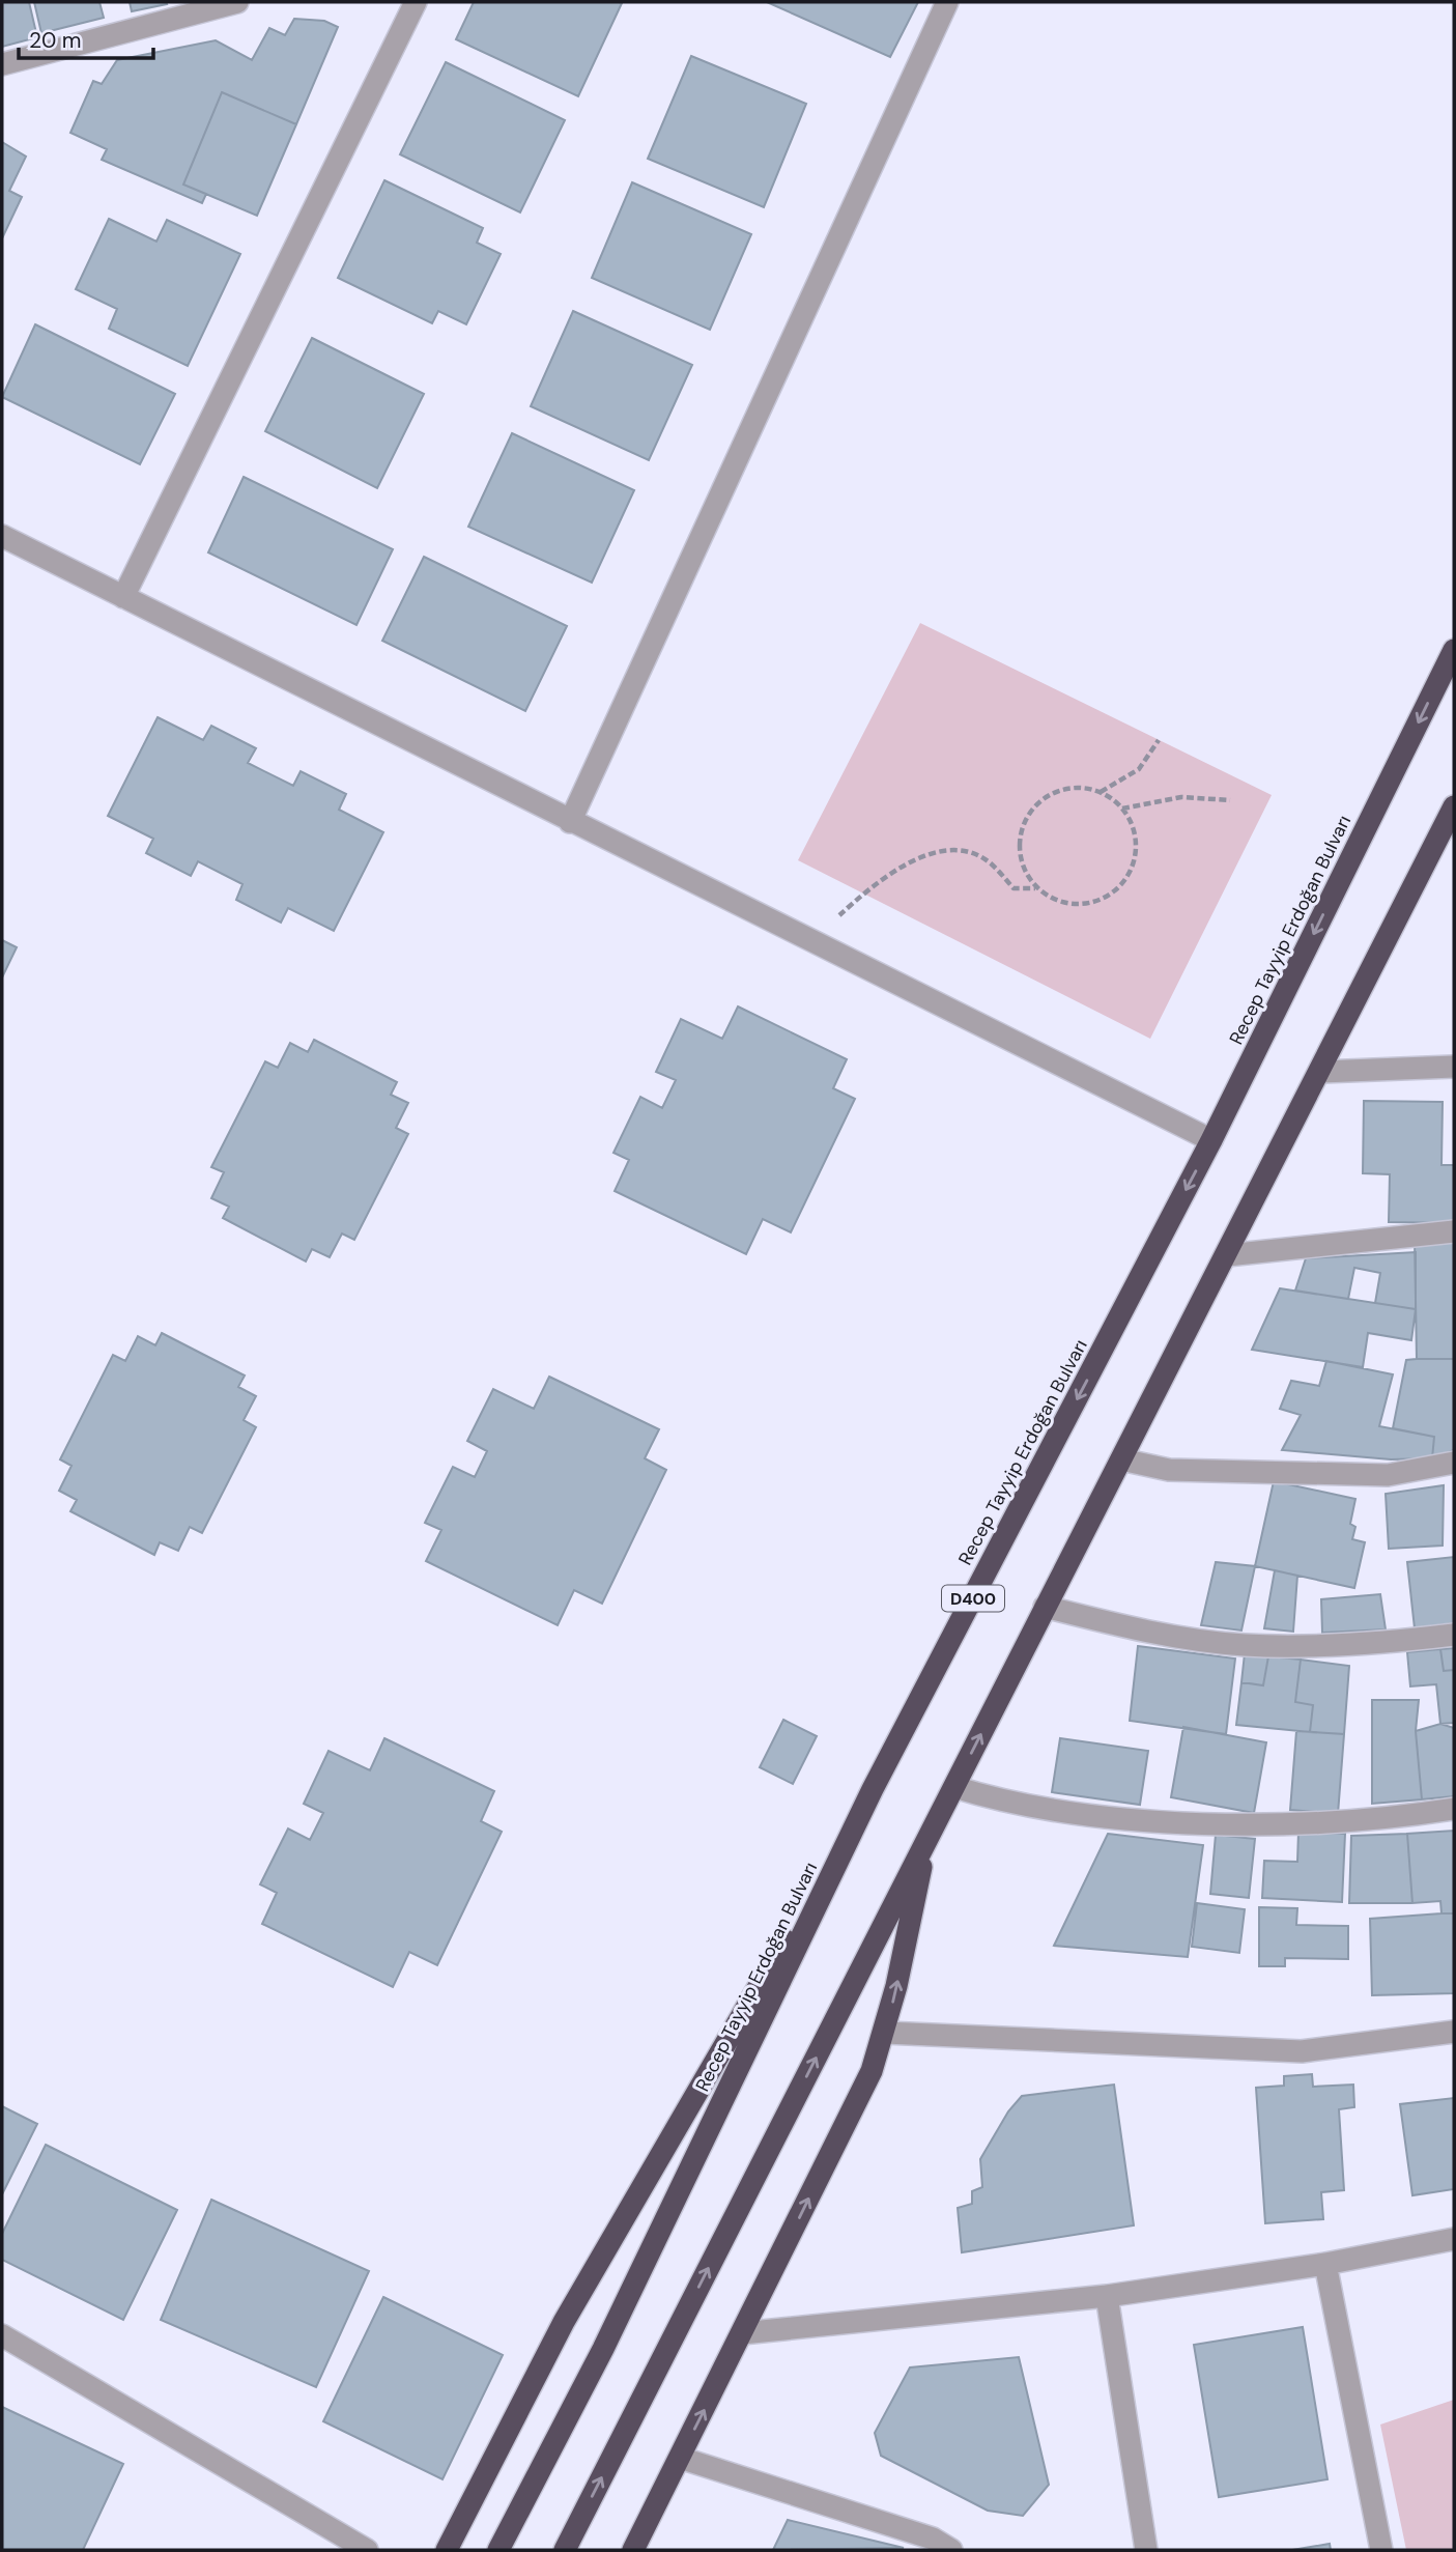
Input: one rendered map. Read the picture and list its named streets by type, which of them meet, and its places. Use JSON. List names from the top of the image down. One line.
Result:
{"streets":{"highway":["Recep Tayyip Erdoğan Bulvarı","D400"]},"scale_bar":"20 m"}
